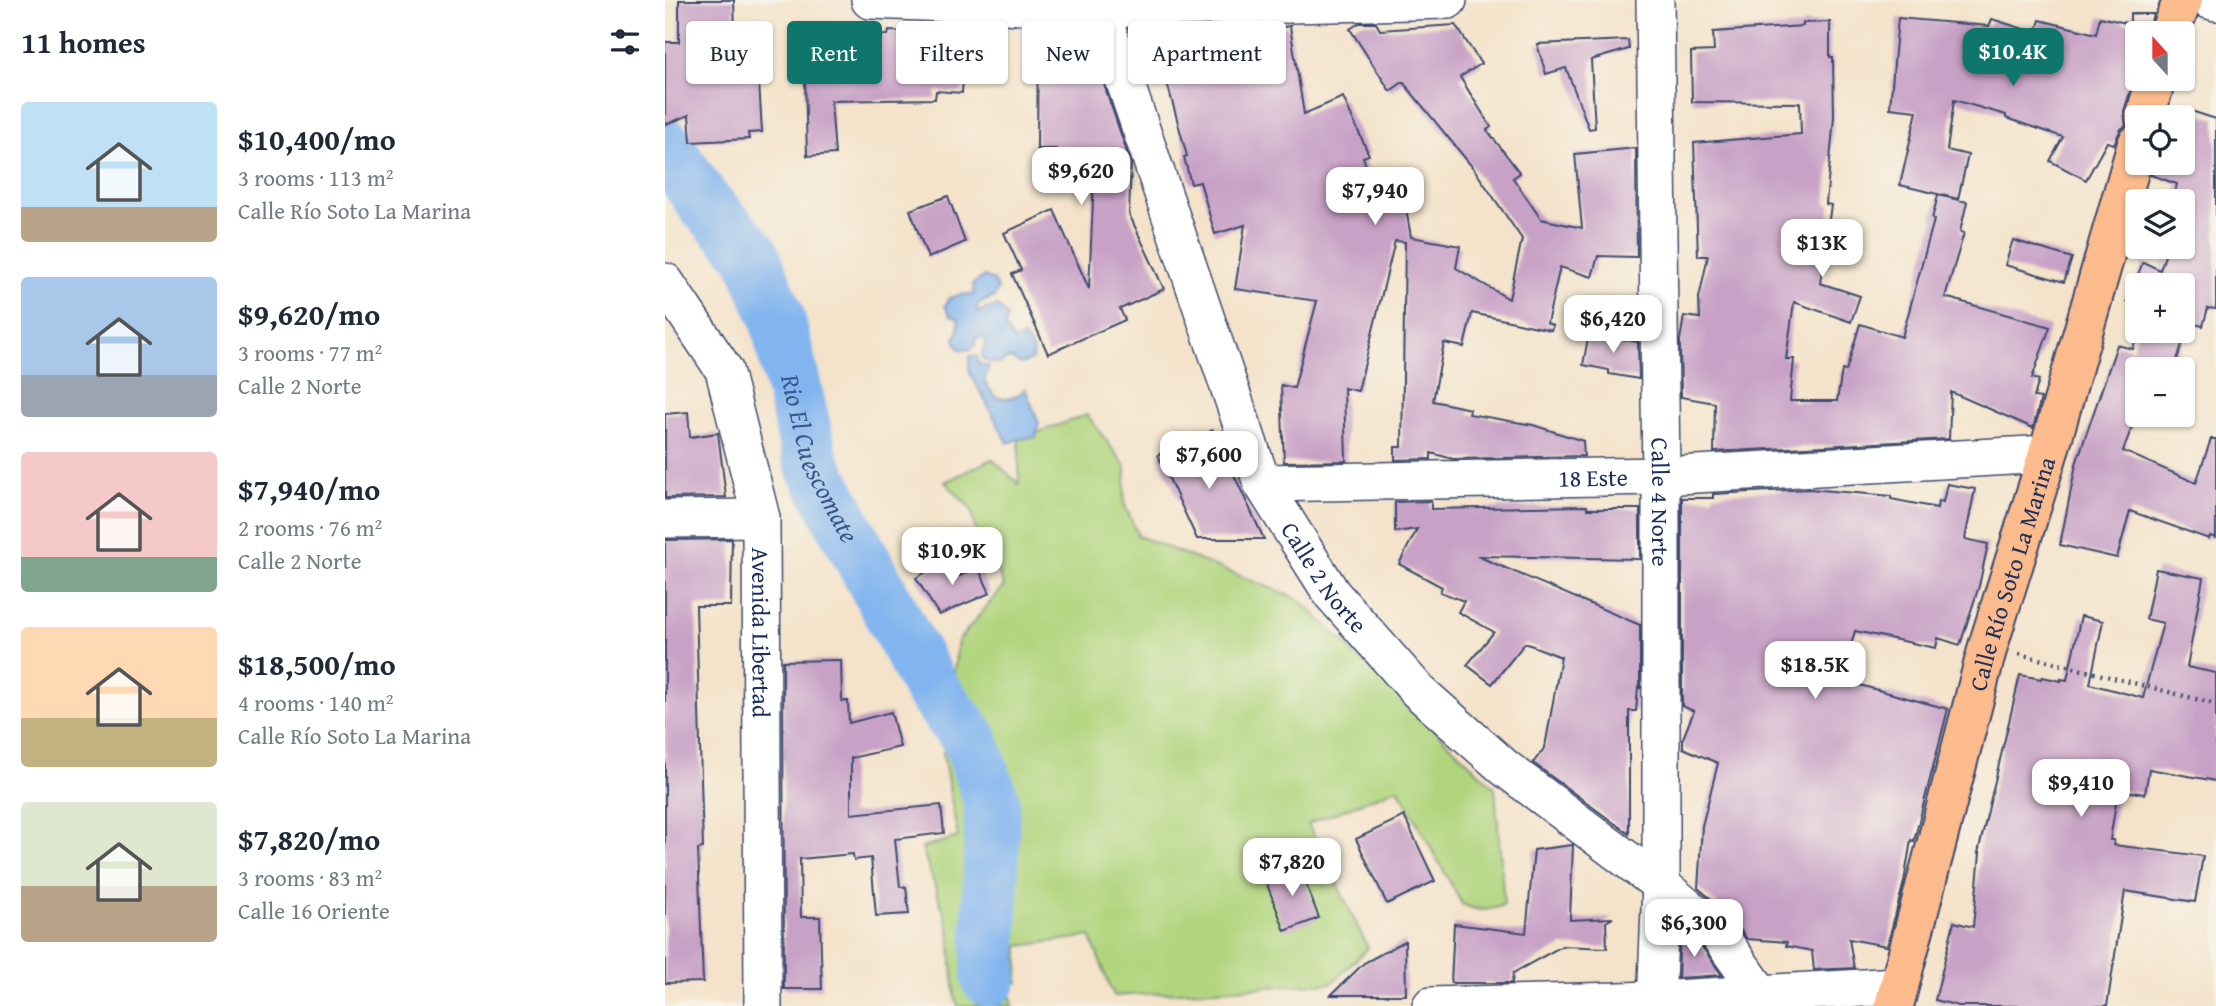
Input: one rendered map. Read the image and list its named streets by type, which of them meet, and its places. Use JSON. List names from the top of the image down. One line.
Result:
{"streets":{"main road":["Calle Río Soto La Marina"],"street":["18 Este","Calle 4 Norte","Calle 2 Norte","Avenida Libertad"]},"crossings":[["18 Este","Calle 4 Norte"],["18 Este","Calle Río Soto La Marina"],["18 Este","Calle 2 Norte"],["Calle 4 Norte","Calle 2 Norte"]],"water":["Rio El Cuescomate"],"north":"top","page":{"heading":"11 homes","map_buttons":["+","−"],"chip":["Buy","Rent","Filters","New","Apartment"],"price":["$10.4K","$9,620","$7,940","$13K","$6,420","$7,600","$10.9K","$18.5K","$9,410","$7,820","$6,300"],"list":[{"name":"$10,400/mo","note":"3 rooms · 113 m² · Calle Río Soto La Marina"},{"name":"$9,620/mo","note":"3 rooms · 77 m² · Calle 2 Norte"},{"name":"$7,940/mo","note":"2 rooms · 76 m² · Calle 2 Norte"},{"name":"$18,500/mo","note":"4 rooms · 140 m² · Calle Río Soto La Marina"},{"name":"$7,820/mo","note":"3 rooms · 83 m² · Calle 16 Oriente"}]}}
